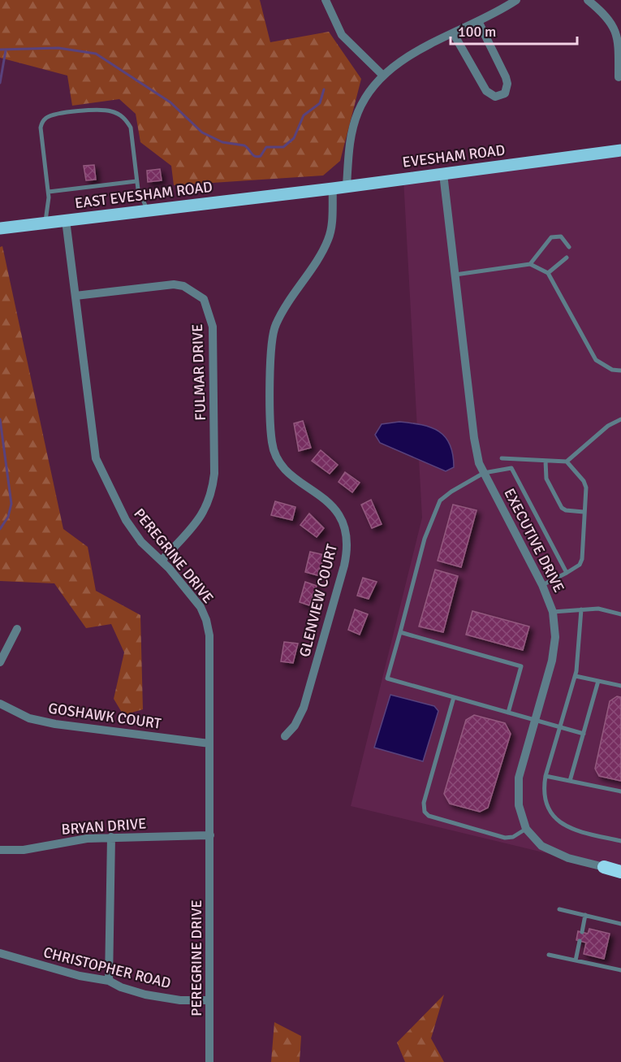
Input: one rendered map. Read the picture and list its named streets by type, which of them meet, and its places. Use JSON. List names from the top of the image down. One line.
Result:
{"streets":{"main road":["EVESHAM ROAD","EAST EVESHAM ROAD"],"street":["FULMAR DRIVE","EXECUTIVE DRIVE","PEREGRINE DRIVE","GLENVIEW COURT","GOSHAWK COURT","BRYAN DRIVE","CHRISTOPHER ROAD"]},"crossings":[["EVESHAM ROAD","EAST EVESHAM ROAD"],["EVESHAM ROAD","EXECUTIVE DRIVE"],["EVESHAM ROAD","GLENVIEW COURT"],["EAST EVESHAM ROAD","PEREGRINE DRIVE"],["FULMAR DRIVE","PEREGRINE DRIVE"],["PEREGRINE DRIVE","GOSHAWK COURT"],["PEREGRINE DRIVE","BRYAN DRIVE"],["PEREGRINE DRIVE","CHRISTOPHER ROAD"]],"scale_bar":"100 m"}
